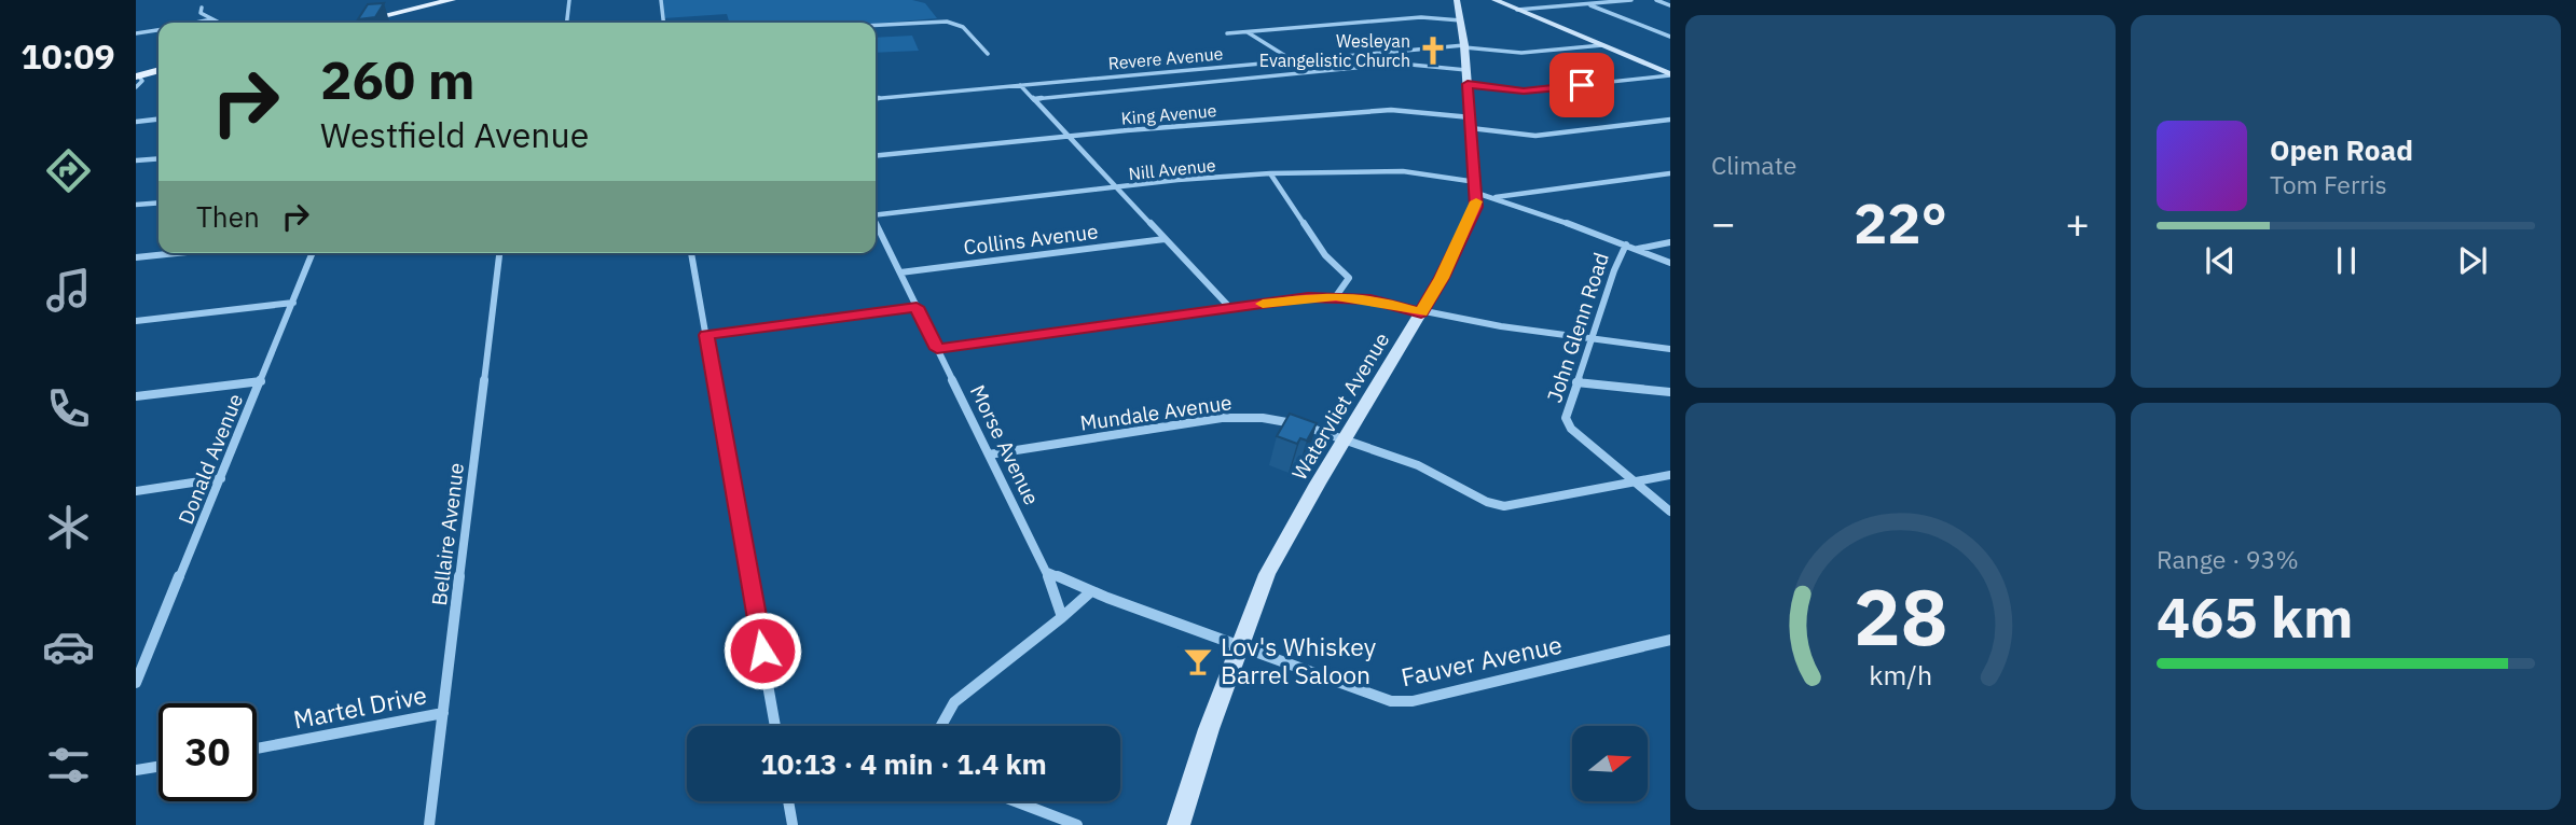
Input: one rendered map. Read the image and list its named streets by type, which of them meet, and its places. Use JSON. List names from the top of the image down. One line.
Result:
{"streets":{"street":["Revere Avenue","King Avenue","Nill Avenue","Collins Avenue","John Glenn Road","Watervliet Avenue","Mundale Avenue","Morse Avenue","Donald Avenue","Bellaire Avenue","Fauver Avenue","Martel Drive"]},"crossings":[["Revere Avenue","Watervliet Avenue"],["King Avenue","Watervliet Avenue"],["Nill Avenue","John Glenn Road"],["Nill Avenue","Watervliet Avenue"],["Collins Avenue","Morse Avenue"],["John Glenn Road","Mundale Avenue"],["Watervliet Avenue","Mundale Avenue"],["Watervliet Avenue","Fauver Avenue"],["Mundale Avenue","Morse Avenue"],["Bellaire Avenue","Martel Drive"]],"places":{"church":["Wesleyan Evangelistic Church"],"bar":["Lov's Whiskey Barrel Saloon"]},"north":"right","page":{"tabs":"10:09","tile":["Climate",["Range · 93%","465 km"]],"turn":["260 m","Westfield Avenue"],"song":["Open Road","Tom Ferris"],"then":"Then","heat":["−","22°","+"],"limit":"30","trip":"10:13 · 4 min · 1.4 km","gauge":["28","km/h"]}}
